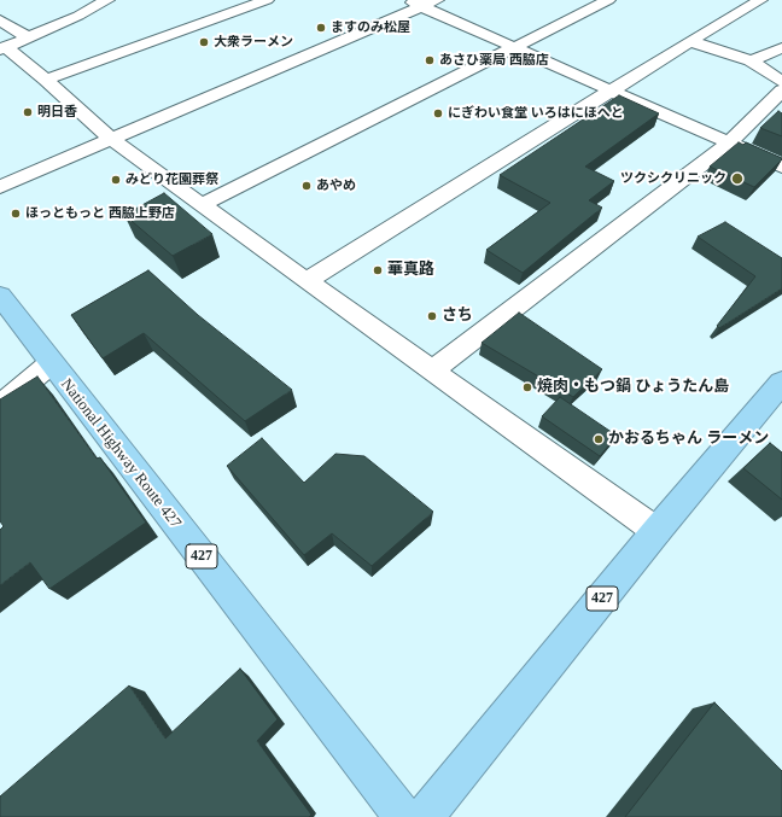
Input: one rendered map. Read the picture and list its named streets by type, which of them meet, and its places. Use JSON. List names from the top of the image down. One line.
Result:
{"streets":{"highway":["National Highway Route 427","427"]},"places":["ますのみ松屋","大衆ラーメン","あさひ薬局 西脇店","明日香","にぎわい食堂 いろはにほへと","ツクシクリニック","みどり花園葬祭","あやめ","ほっともっと 西脇上野店","華真路","さち","焼肉・もつ鍋 ひょうたん島","かおるちゃん ラーメン"]}
